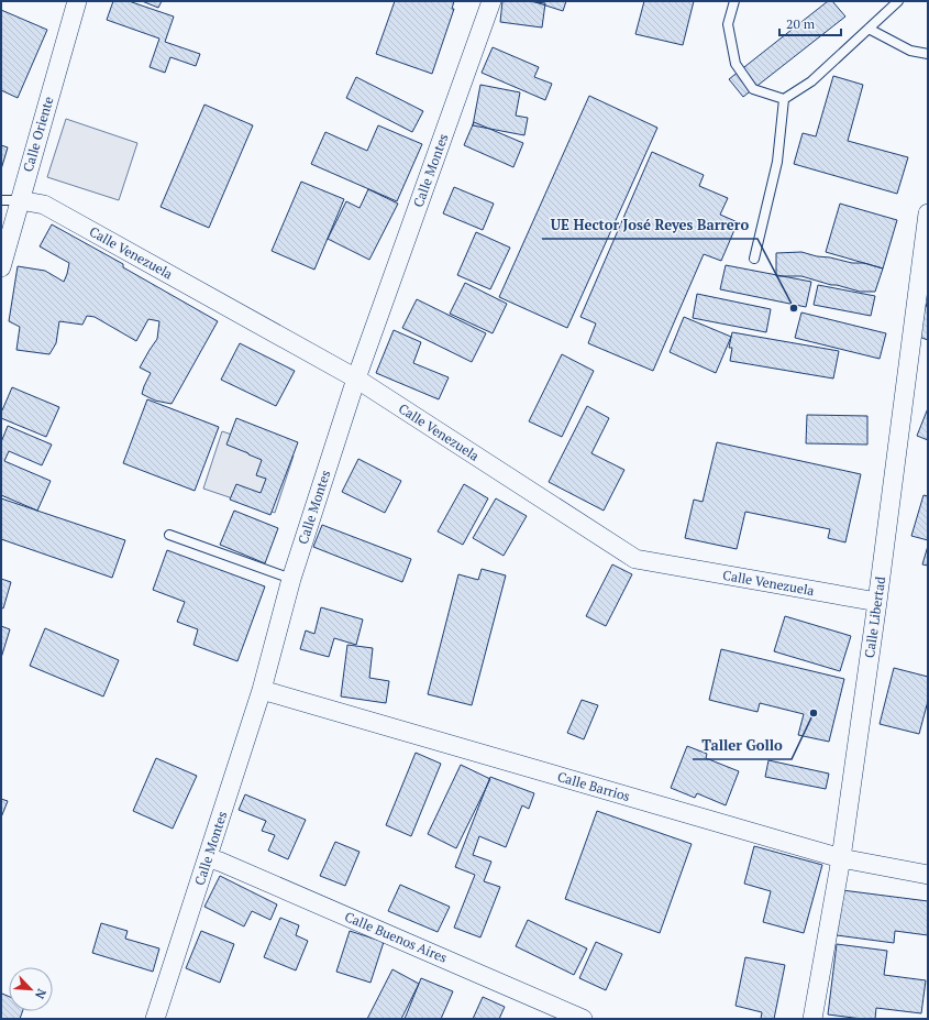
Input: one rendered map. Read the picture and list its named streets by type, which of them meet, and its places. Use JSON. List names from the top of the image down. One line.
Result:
{"streets":{"street":["Calle Oriente","Calle Montes","Calle Venezuela","Calle Libertad","Calle Barrios","Calle Buenos Aires"]},"crossings":[["Calle Oriente","Calle Venezuela"],["Calle Montes","Calle Venezuela"],["Calle Montes","Calle Barrios"],["Calle Montes","Calle Buenos Aires"],["Calle Venezuela","Calle Libertad"],["Calle Libertad","Calle Barrios"]],"places":["UE Hector José Reyes Barrero","Taller Gollo"],"scale_bar":"20 m","north":"bottom right"}
